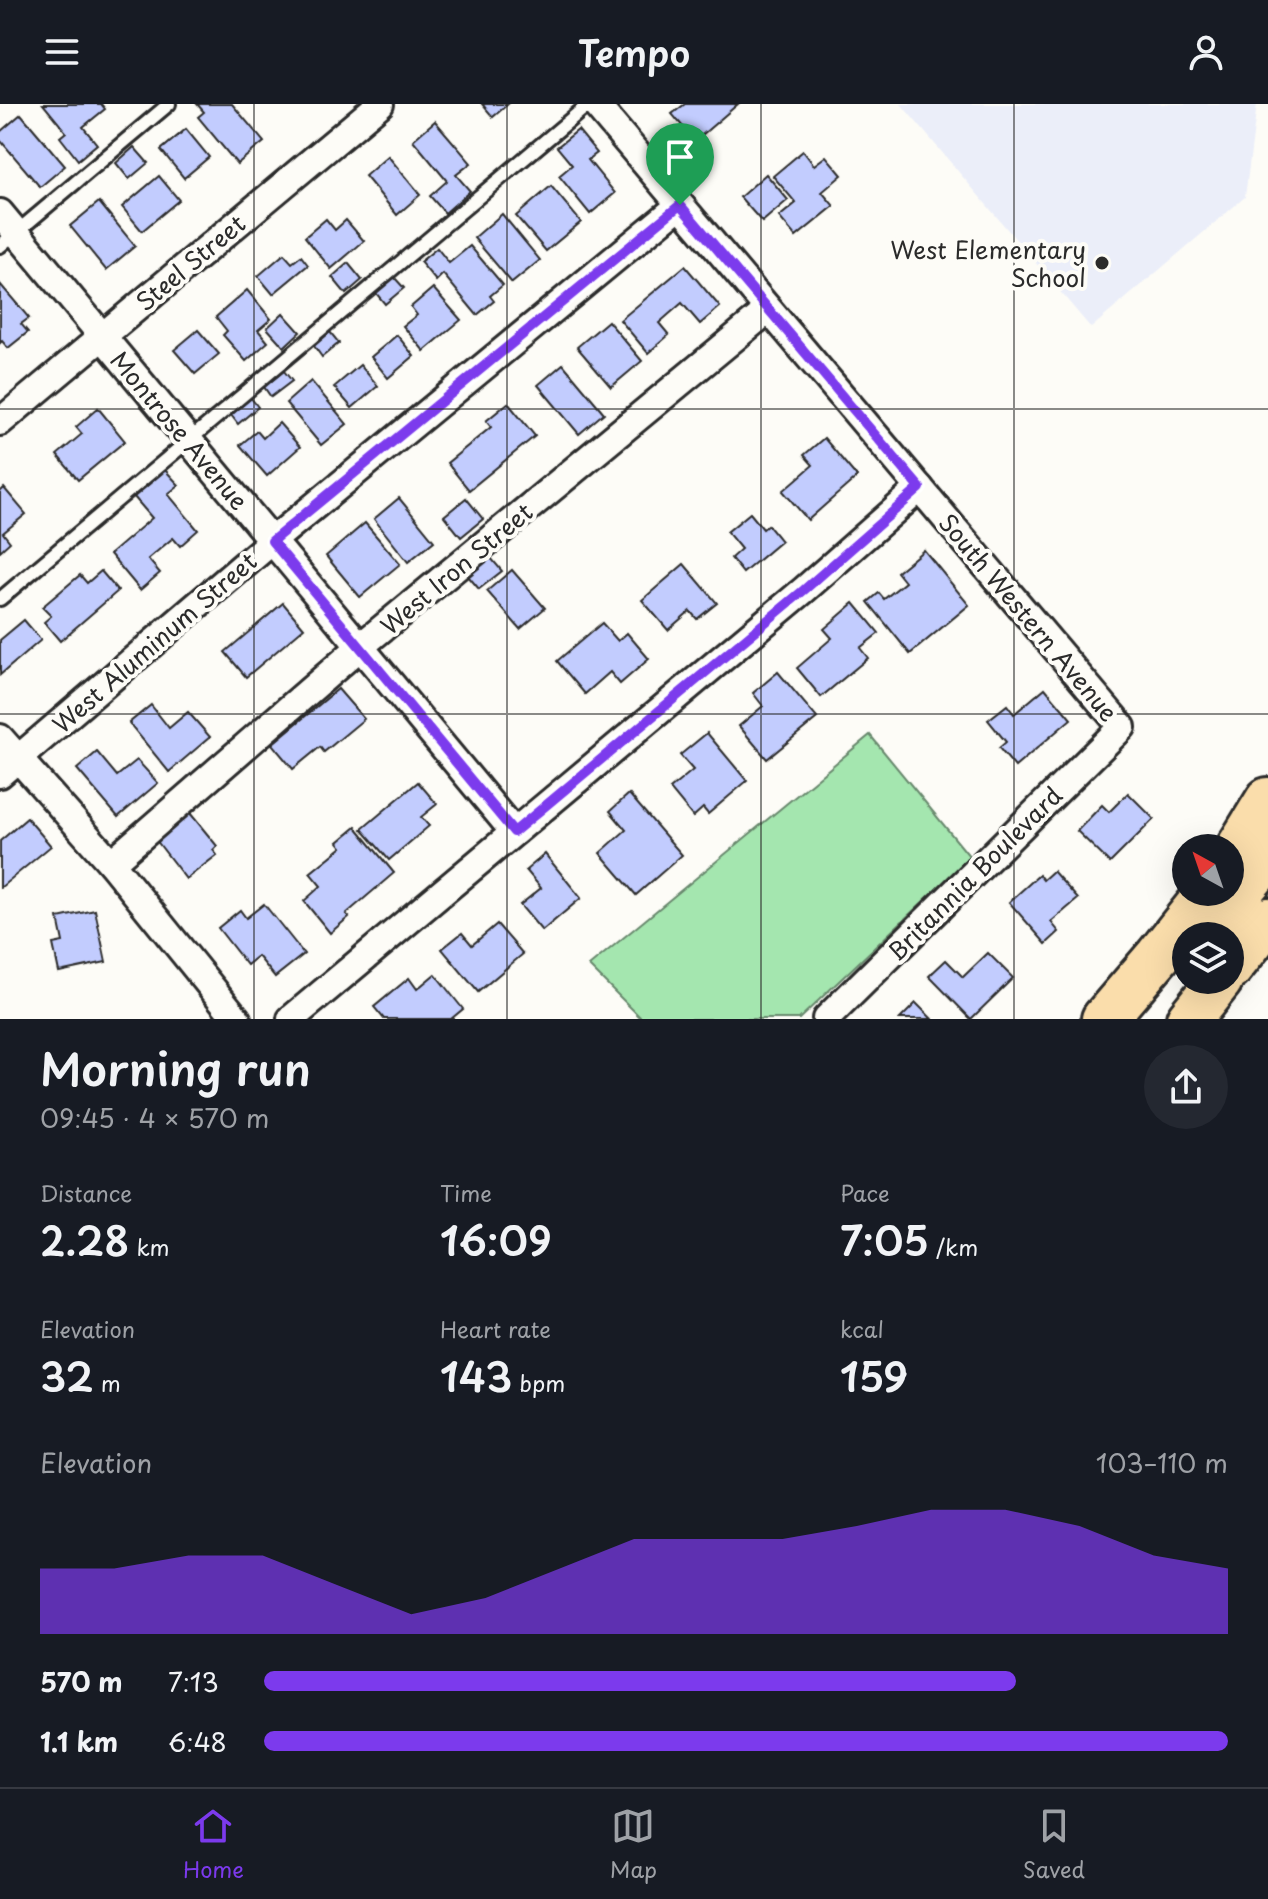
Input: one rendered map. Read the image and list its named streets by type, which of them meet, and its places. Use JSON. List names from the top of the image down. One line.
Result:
{"streets":{"street":["Steel Street","Montrose Avenue","West Iron Street","South Western Avenue","West Aluminum Street","Britannia Boulevard"]},"crossings":[["Steel Street","Montrose Avenue"],["Montrose Avenue","West Iron Street"],["Montrose Avenue","West Aluminum Street"],["West Iron Street","South Western Avenue"],["South Western Avenue","West Aluminum Street"],["South Western Avenue","Britannia Boulevard"]],"places":["West Elementary School"],"north":"top left","page":{"header":"Tempo","heading":["Morning run","09:45 · 4 × 570 m"],"stats":[["Distance","2.28 km"],["Time","16:09"],["Pace","7:05 /km"],["Elevation","32 m"],["Heart rate","143 bpm"],["kcal","159"]],"chart":["Elevation","103–110 m"],"list":[{"name":"570 m","note":"7:13"},{"name":"1.1 km","note":"6:48"}],"tabs":["Home","Map","Saved"]}}
